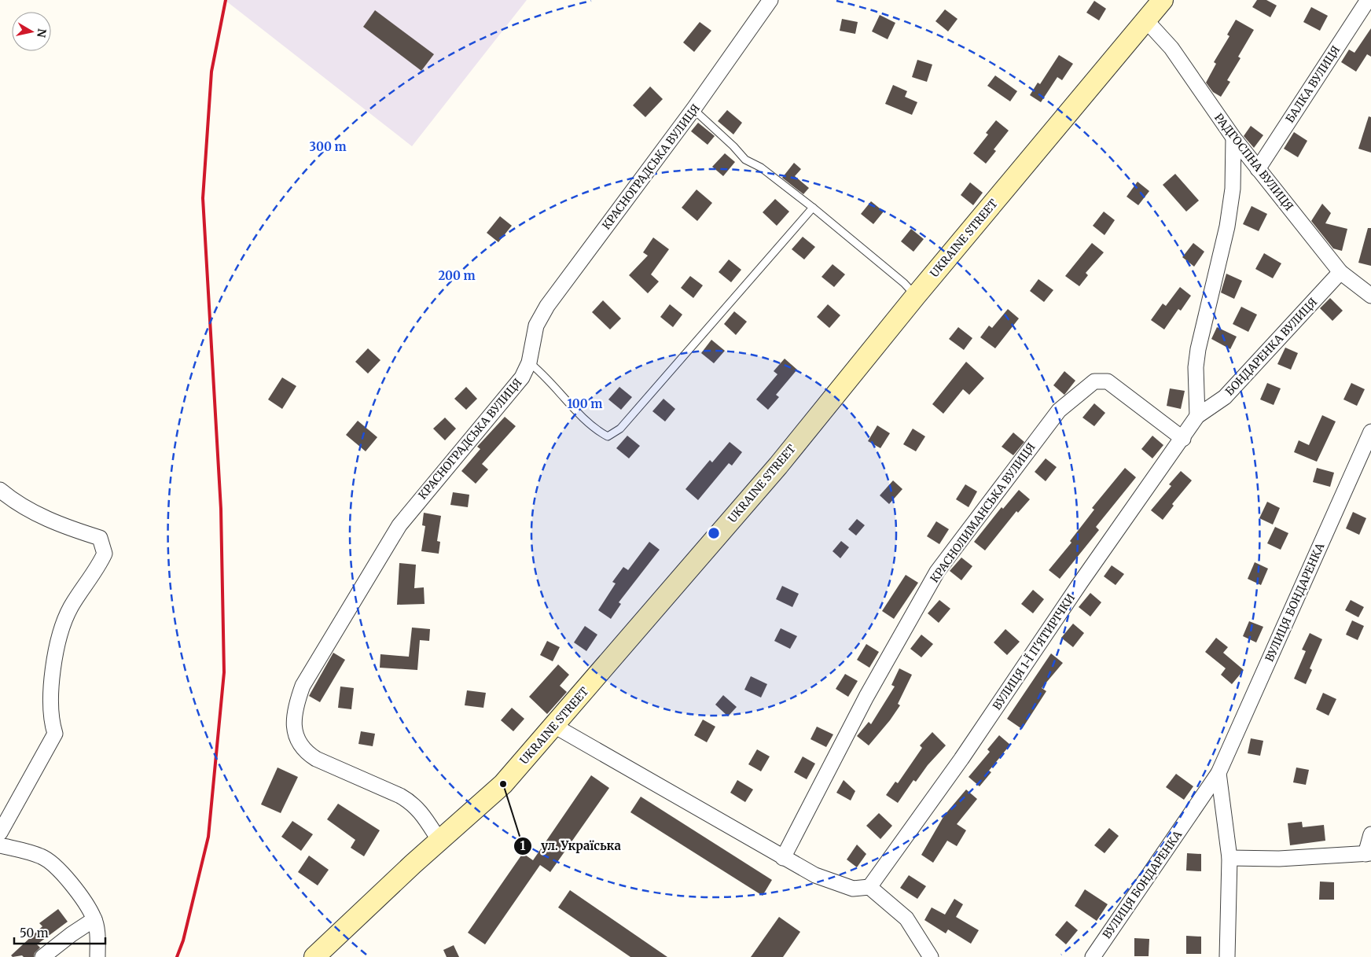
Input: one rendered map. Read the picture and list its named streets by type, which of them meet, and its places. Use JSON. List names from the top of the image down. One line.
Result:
{"streets":{"street":["БАЛКА ВУЛИЦЯ","РАДГОСПНА ВУЛИЦЯ","КРАСНОГРАДСЬКА ВУЛИЦЯ","UKRAINE STREET","БОНДАРЕНКА ВУЛИЦЯ","КРАСНОЛИМАНСЬКА ВУЛИЦЯ","ВУЛИЦЯ БОНДАРЕНКА","ВУЛИЦЯ 1-Ї П'ЯТИРІЧКИ"]},"crossings":[["БАЛКА ВУЛИЦЯ","РАДГОСПНА ВУЛИЦЯ"],["РАДГОСПНА ВУЛИЦЯ","UKRAINE STREET"],["РАДГОСПНА ВУЛИЦЯ","БОНДАРЕНКА ВУЛИЦЯ"],["КРАСНОГРАДСЬКА ВУЛИЦЯ","UKRAINE STREET"],["БОНДАРЕНКА ВУЛИЦЯ","ВУЛИЦЯ 1-Ї П'ЯТИРІЧКИ"],["КРАСНОЛИМАНСЬКА ВУЛИЦЯ","ВУЛИЦЯ 1-Ї П'ЯТИРІЧКИ"]],"places":["ул. Україська"],"scale_bar":"50 m","north":"right","rings":["300 m","200 m","100 m"]}
